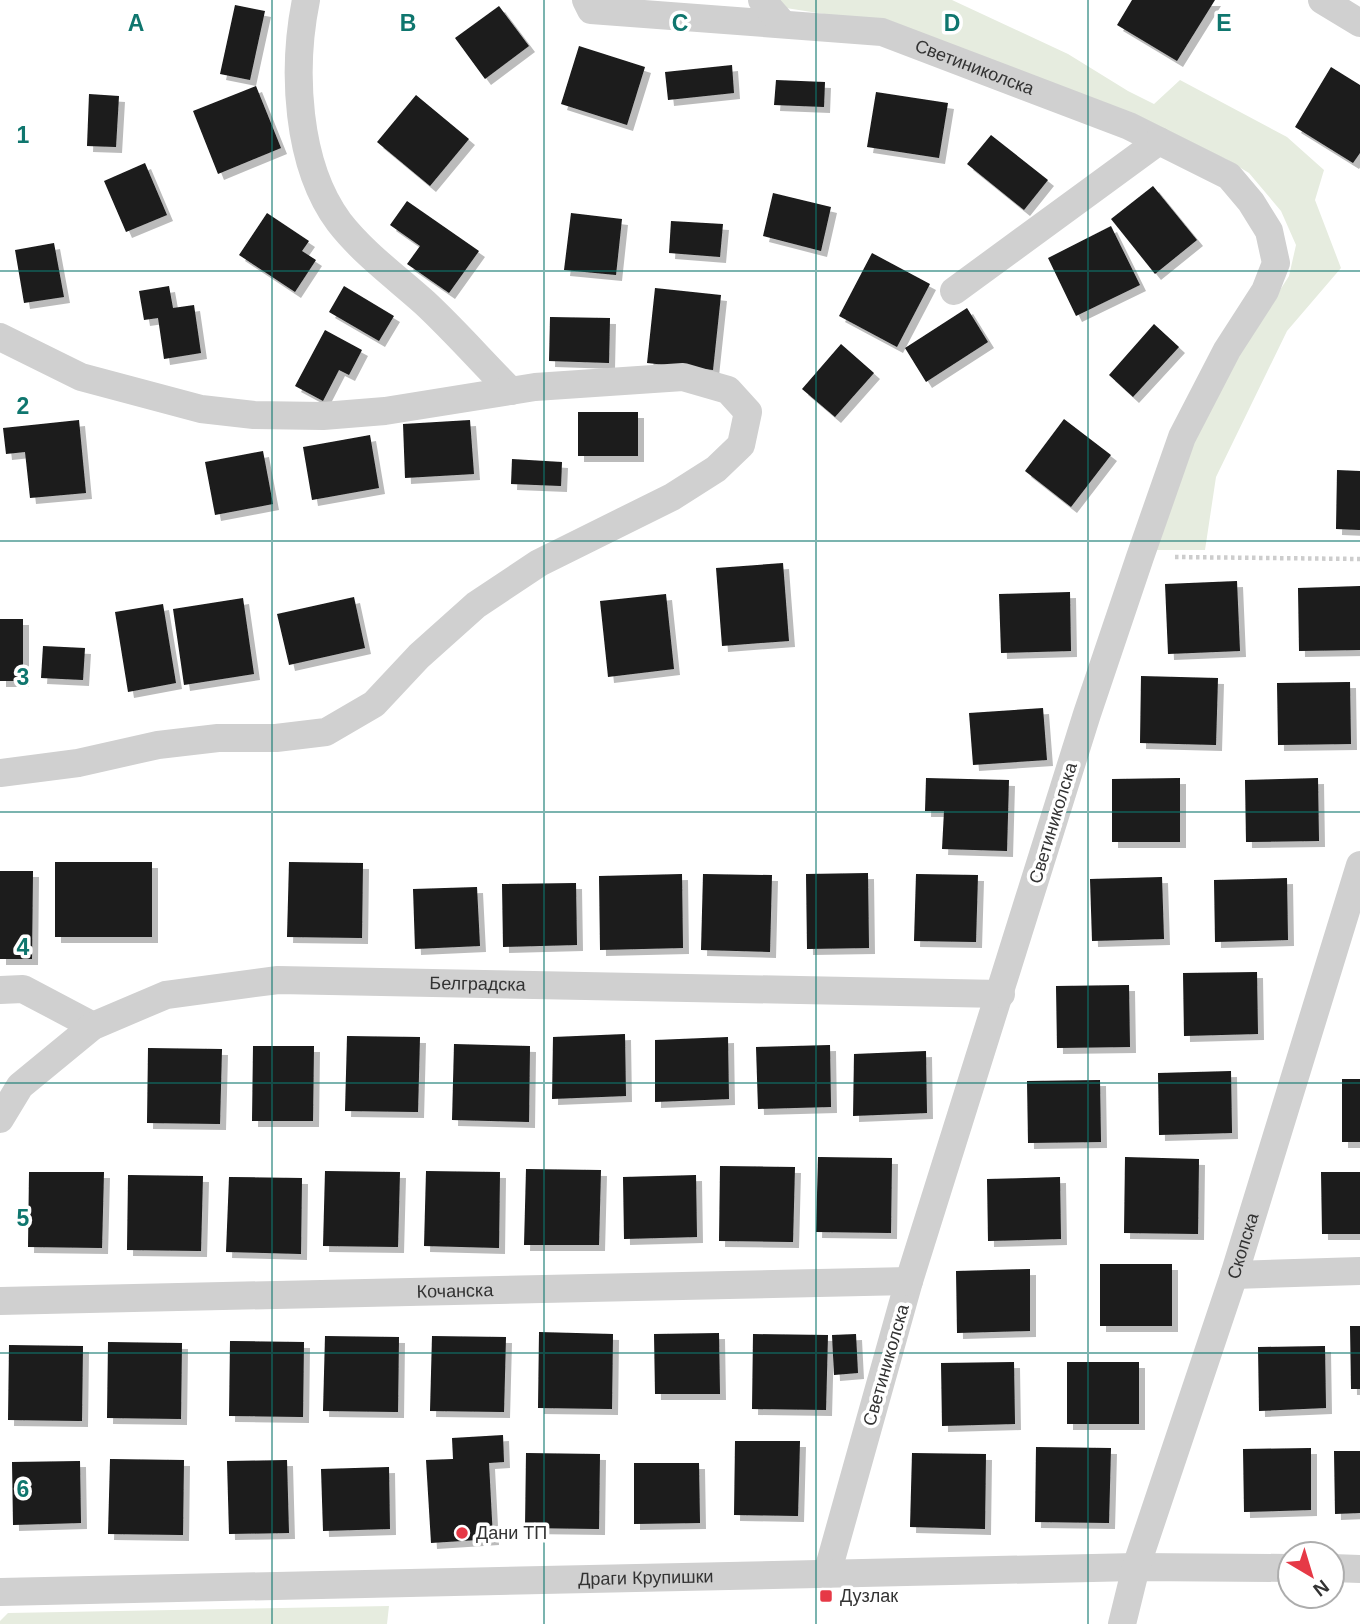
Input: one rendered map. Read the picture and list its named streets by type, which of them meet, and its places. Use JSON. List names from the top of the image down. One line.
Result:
{"streets":{"street":["Светиниколска","Белградска","Скопска","Кочанска","Драги Крупишки"]},"crossings":[["Светиниколска","Белградска"],["Светиниколска","Кочанска"],["Светиниколска","Драги Крупишки"],["Скопска","Драги Крупишки"]],"places":{"other":["Дани ТП"],"transit":["Дузлак"]},"north":"bottom right","grid":{"columns":["A","B","C","D","E"],"rows":["1","2","3","4","5","6"]}}
